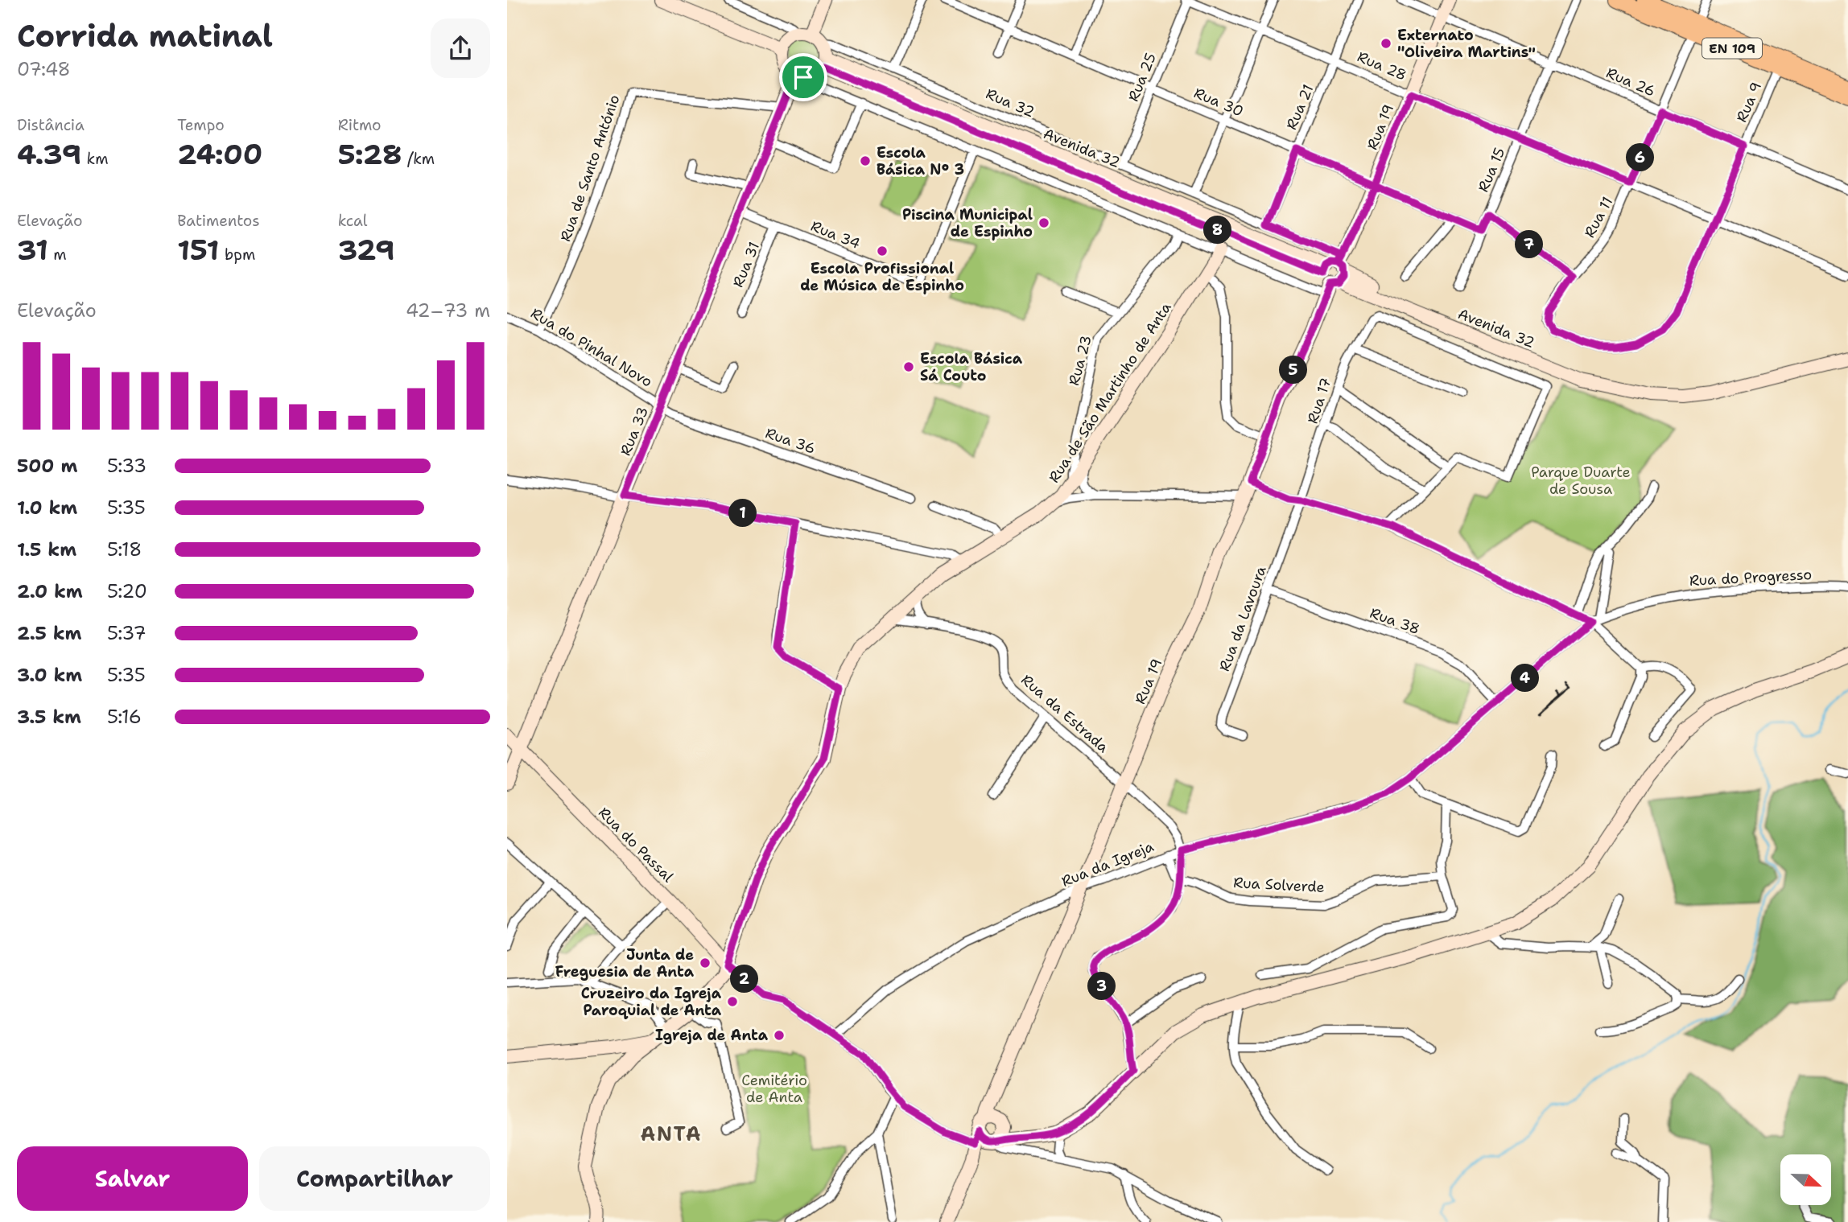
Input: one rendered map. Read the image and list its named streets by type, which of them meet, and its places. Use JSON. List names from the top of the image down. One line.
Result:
{"streets":{"main road":["EN 109"],"street":["Rua 28","Rua 25","Rua 26","Rua 30","Rua 9","Rua 32","Rua 21","Rua 19","Avenida 32","Rua de Santo António","Rua 15","Rua 11","Rua 34","Rua 31","Rua do Pinhal Novo","Rua 23","Rua de São Martinho de Anta","Rua 17","Rua 33","Rua 36","Rua do Progresso","Rua da Lavoura","Rua 38","Rua da Estrada","Rua do Passal","Rua da Igreja","Rua Solverde"]},"crossings":[["EN 109","Rua 9"],["EN 109","Rua 11"],["Rua 28","Rua 25"],["Rua 28","Rua 9"],["Rua 28","Rua 21"],["Rua 28","Rua 19"],["Rua 28","Rua 15"],["Rua 28","Rua 11"],["Rua 25","Rua 30"],["Rua 25","Rua 32"],["Rua 26","Rua 9"],["Rua 26","Rua 19"],["Rua 26","Rua 15"],["Rua 26","Rua 11"],["Rua 30","Rua 21"],["Rua 30","Rua 19"],["Rua 30","Rua 15"],["Rua 9","Rua 11"],["Rua 32","Rua 21"],["Rua 32","Rua 19"],["Rua 32","Avenida 32"],["Rua 32","Rua 33"],["Rua 19","Avenida 32"],["Rua 19","Rua da Estrada"],["Rua 19","Rua da Igreja"],["Avenida 32","Rua 33"],["Rua de Santo António","Rua do Pinhal Novo"],["Rua de Santo António","Rua 33"],["Rua 34","Rua 31"],["Rua 34","Rua 33"],["Rua do Pinhal Novo","Rua 33"],["Rua do Pinhal Novo","Rua 36"],["Rua 23","Rua de São Martinho de Anta"],["Rua de São Martinho de Anta","Rua da Estrada"],["Rua de São Martinho de Anta","Rua do Passal"],["Rua 17","Rua da Lavoura"],["Rua 33","Rua 36"],["Rua 33","Rua do Passal"],["Rua do Progresso","Rua da Igreja"],["Rua da Lavoura","Rua 38"],["Rua 38","Rua da Igreja"],["Rua da Estrada","Rua da Igreja"]],"districts":["ANTA"],"parks":["Parque Duarte de Sousa","Cemitério de Anta"],"places":["Externato \"Oliveira Martins\"","Escola Básica Nº 3","Piscina Municipal de Espinho","Escola Profissional de Música de Espinho","Escola Básica Sá Couto","Junta de Freguesia de Anta","Cruzeiro da Igreja Paroquial de Anta","Igreja de Anta"],"north":"right","page":{"heading":["Corrida matinal","07:48"],"stats":[["Distância","4.39 km"],["Tempo","24:00"],["Ritmo","5:28 /km"],["Elevação","31 m"],["Batimentos","151 bpm"],["kcal","329"]],"pins":["6","8","7","5","1","4","2","3"],"chart":["Elevação","42–73 m"],"list":[{"name":"500 m","note":"5:33"},{"name":"1.0 km","note":"5:35"},{"name":"1.5 km","note":"5:18"},{"name":"2.0 km","note":"5:20"},{"name":"2.5 km","note":"5:37"},{"name":"3.0 km","note":"5:35"},{"name":"3.5 km","note":"5:16"}],"buttons":["Salvar","Compartilhar"]}}
